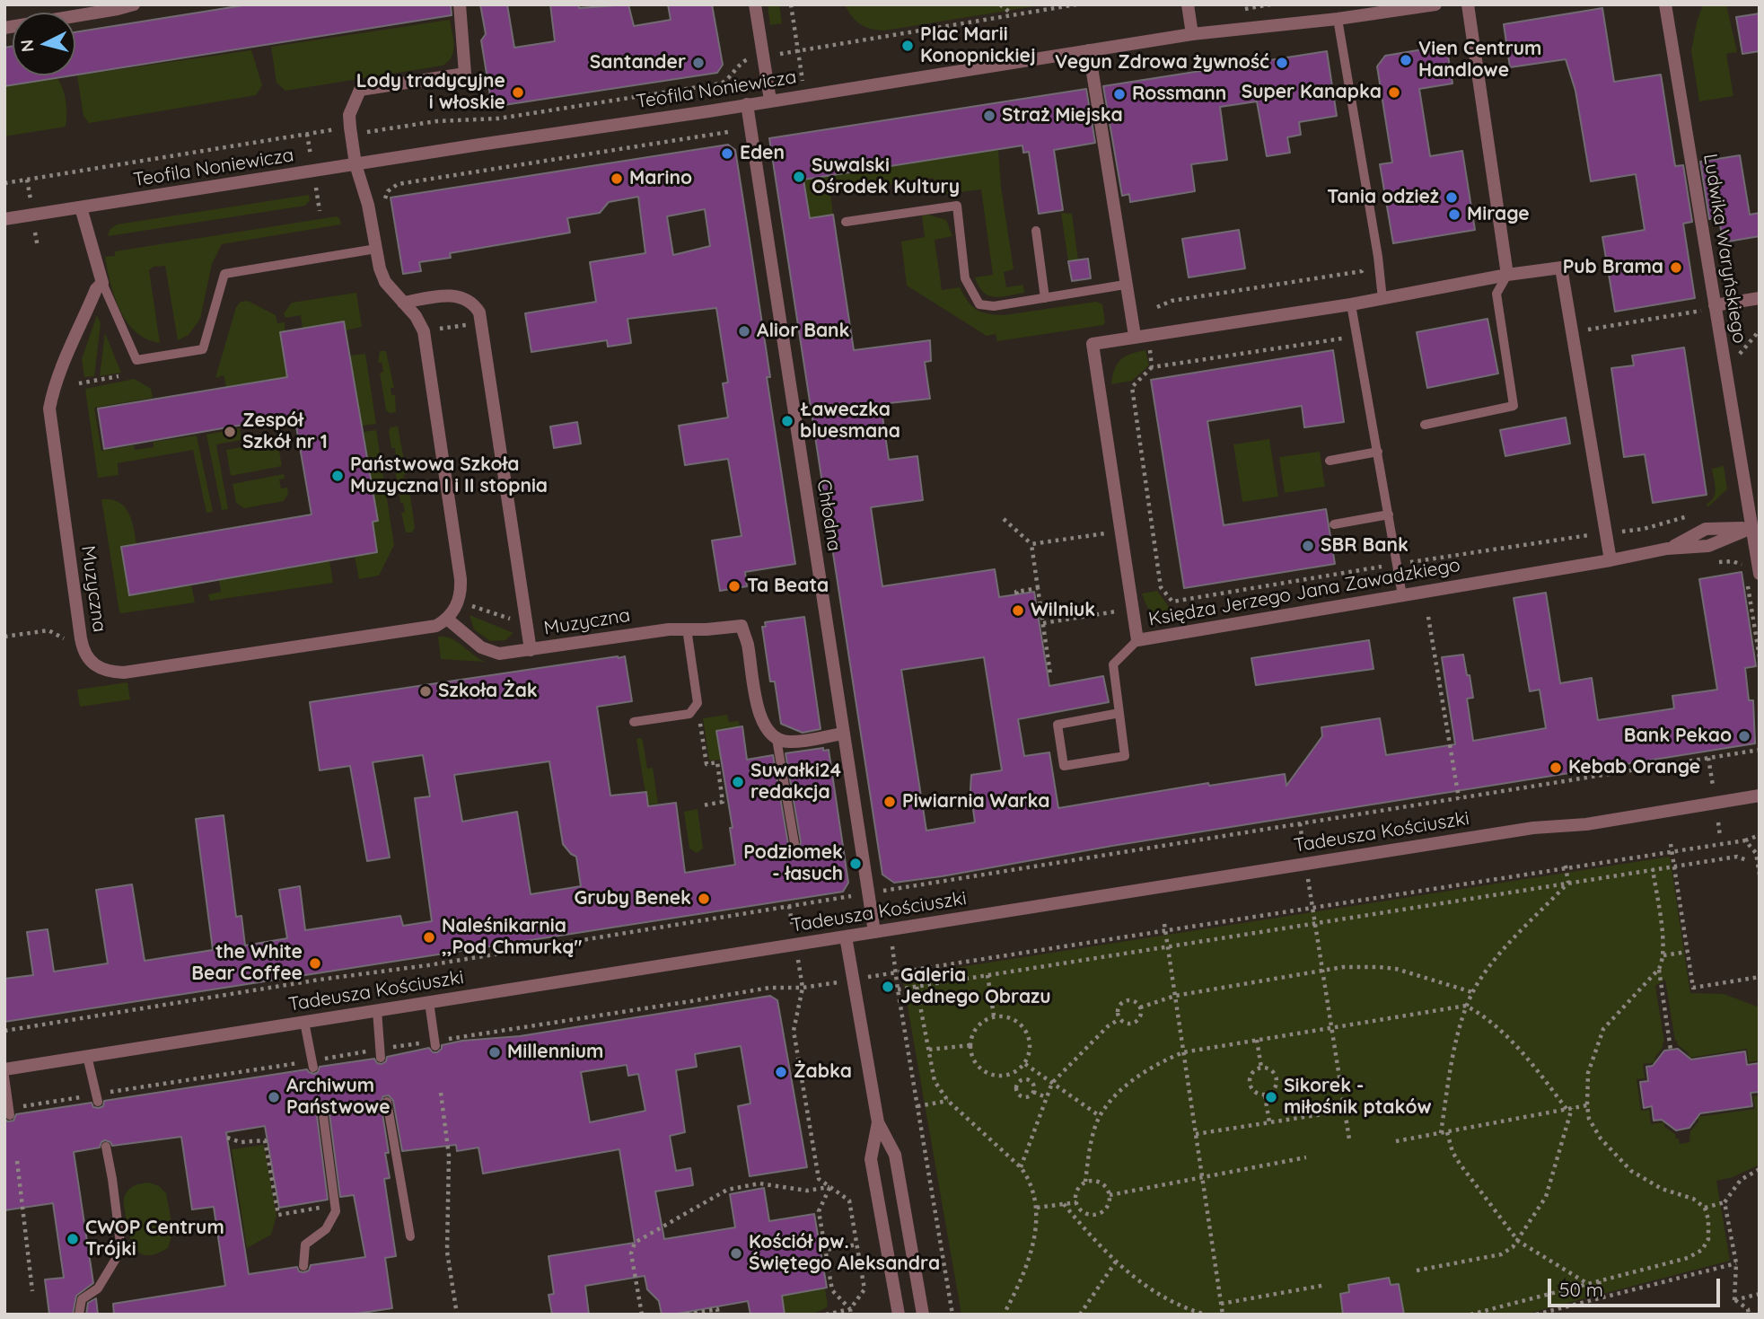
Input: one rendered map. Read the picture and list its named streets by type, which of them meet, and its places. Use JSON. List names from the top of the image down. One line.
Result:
{"streets":{"street":["Teofila Noniewicza","Ludwika Waryńskiego","Chłodna","Muzyczna","Księdza Jerzego Jana Zawadzkiego","Tadeusza Kościuszki"]},"crossings":[["Teofila Noniewicza","Chłodna"],["Ludwika Waryńskiego","Księdza Jerzego Jana Zawadzkiego"],["Chłodna","Tadeusza Kościuszki"]],"places":["Plac Marii Konopnickiej","Vien Centrum Handlowe","Santander","Vegun Zdrowa żywność","Lody tradycyjne i włoskie","Super Kanapka","Rossmann","Straż Miejska","Eden","Suwalski Ośrodek Kultury","Marino","Tania odzież","Mirage","Pub Brama","Alior Bank","Ławeczka bluesmana","Zespół Szkół nr 1","Państwowa Szkoła Muzyczna I i II stopnia","SBR Bank","Ta Beata","Wilniuk","Szkoła Żak","Bank Pekao","Kebab Orange","Suwałki24 redakcja","Piwiarnia Warka","Podziomek - łasuch","Gruby Benek","Naleśnikarnia ,,Pod Chmurką\"","the White Bear Coffee","Galeria Jednego Obrazu","Millennium","Żabka","Archiwum Państwowe","Sikorek - miłośnik ptaków","CWOP Centrum Trójki","Kościół pw. Świętego Aleksandra"],"scale_bar":"50 m","north":"left"}
